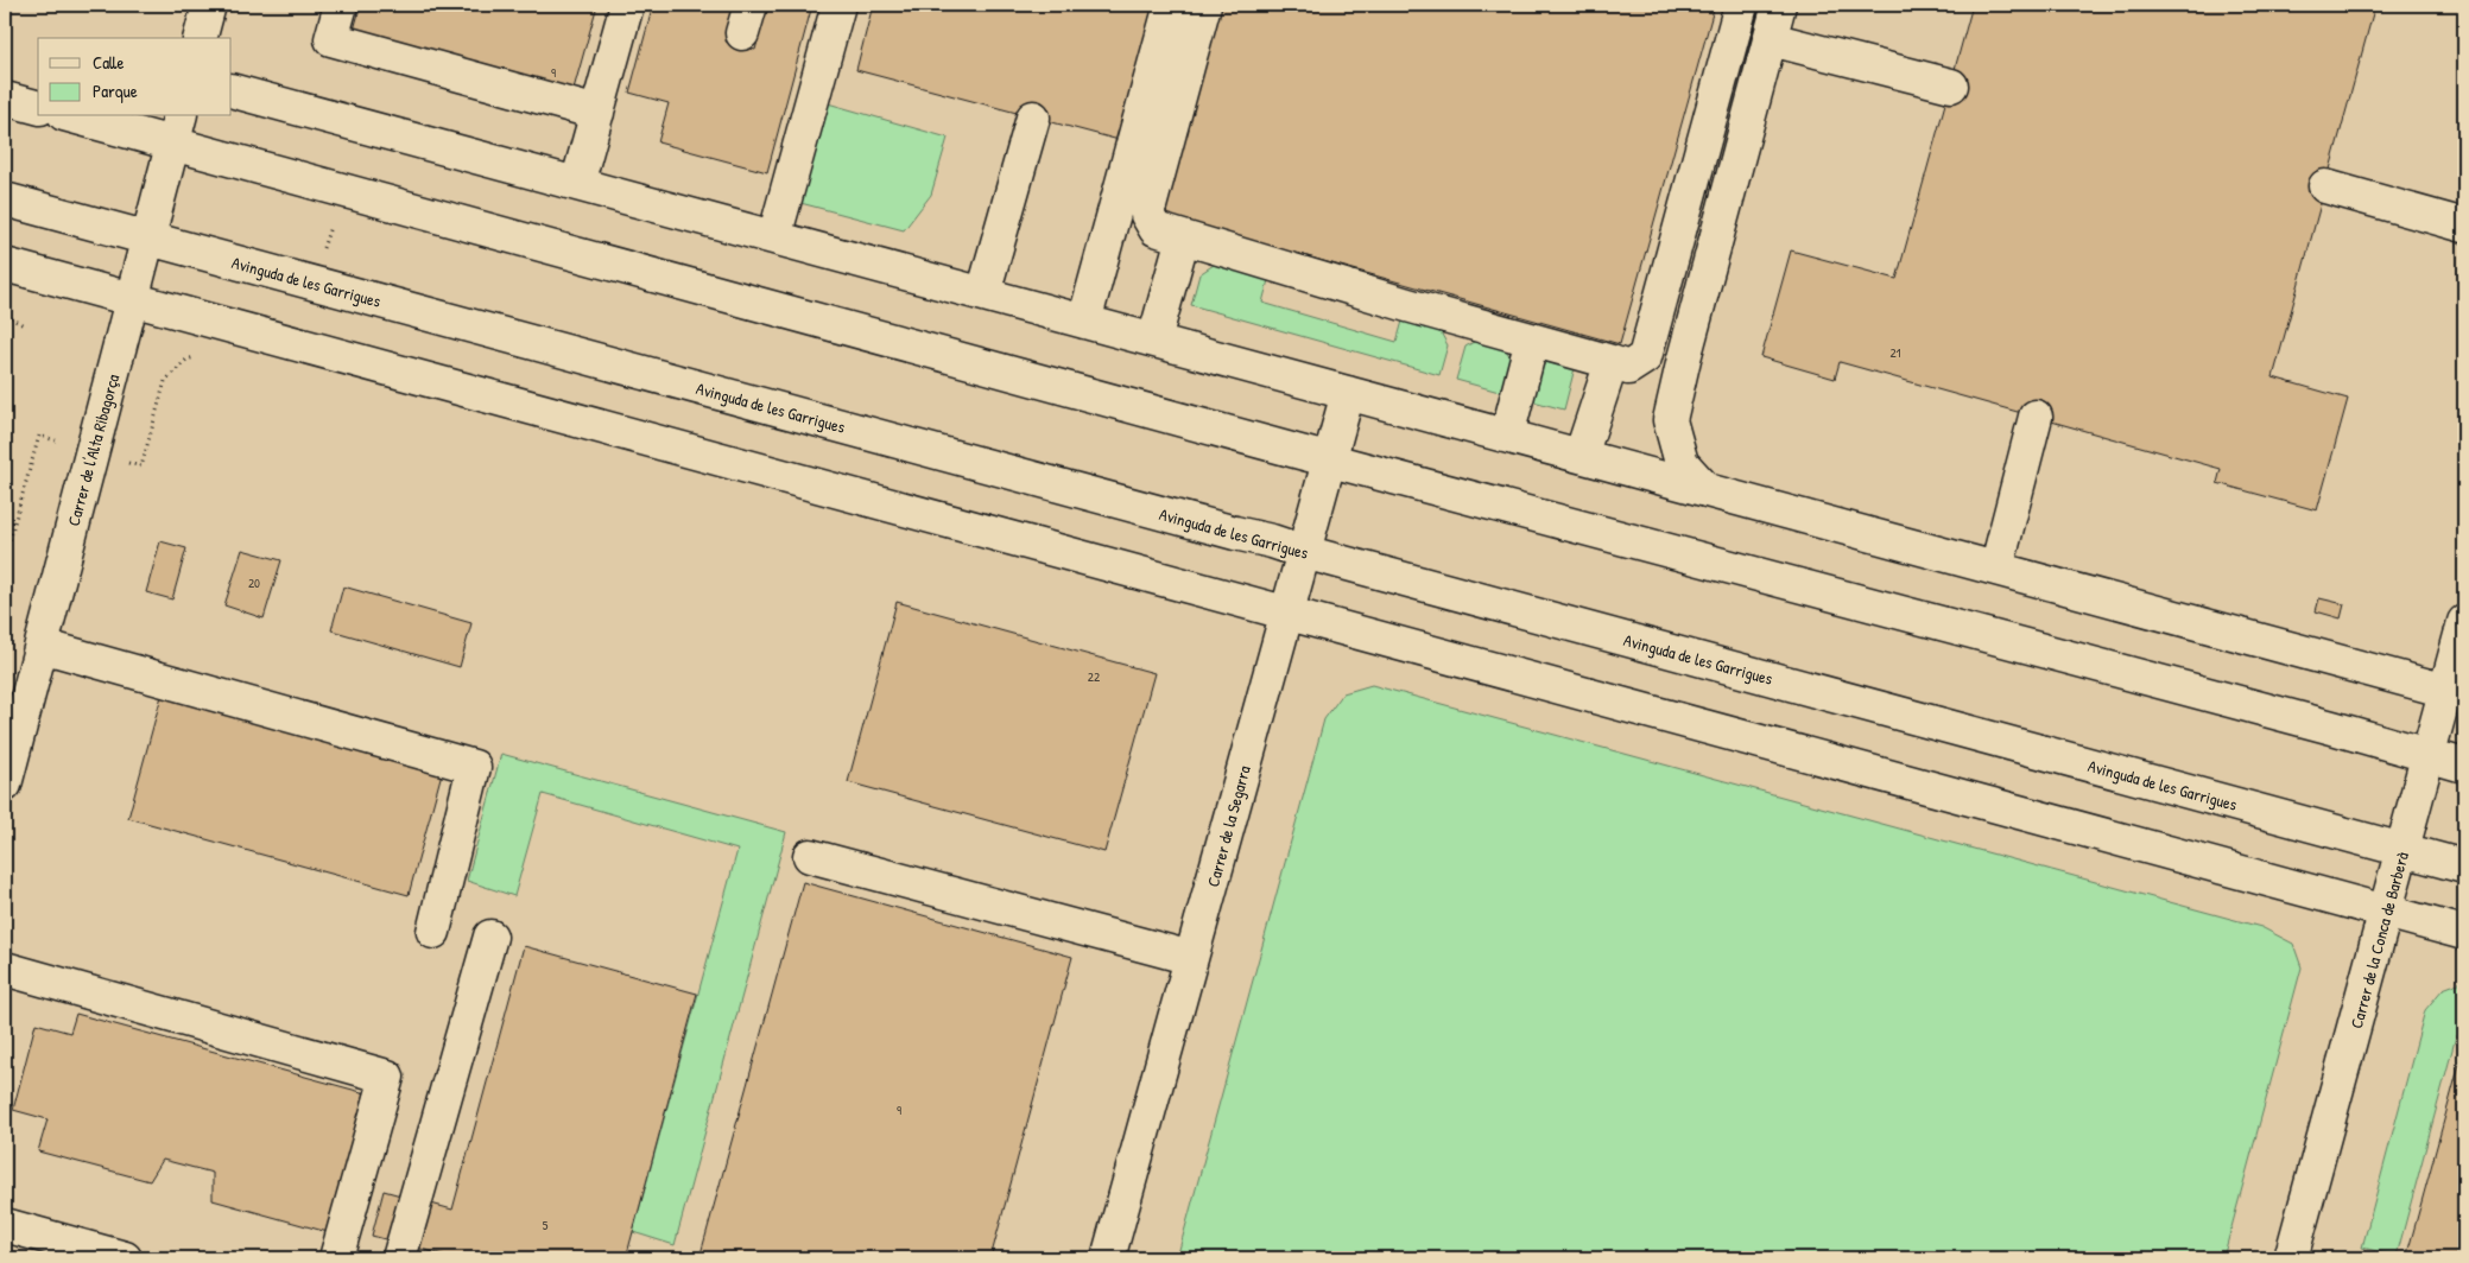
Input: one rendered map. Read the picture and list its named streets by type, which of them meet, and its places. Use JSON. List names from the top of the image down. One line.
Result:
{"streets":{"street":["Avinguda de les Garrigues","Carrer de l'Alta Ribagorça","Carrer de la Segarra","Carrer de la Conca de Barberà"]},"crossings":[["Avinguda de les Garrigues","Carrer de l'Alta Ribagorça"],["Avinguda de les Garrigues","Carrer de la Segarra"],["Avinguda de les Garrigues","Carrer de la Conca de Barberà"]],"house_numbers":["9","21","20","22","9","5"],"legend":["Calle","Parque"]}
